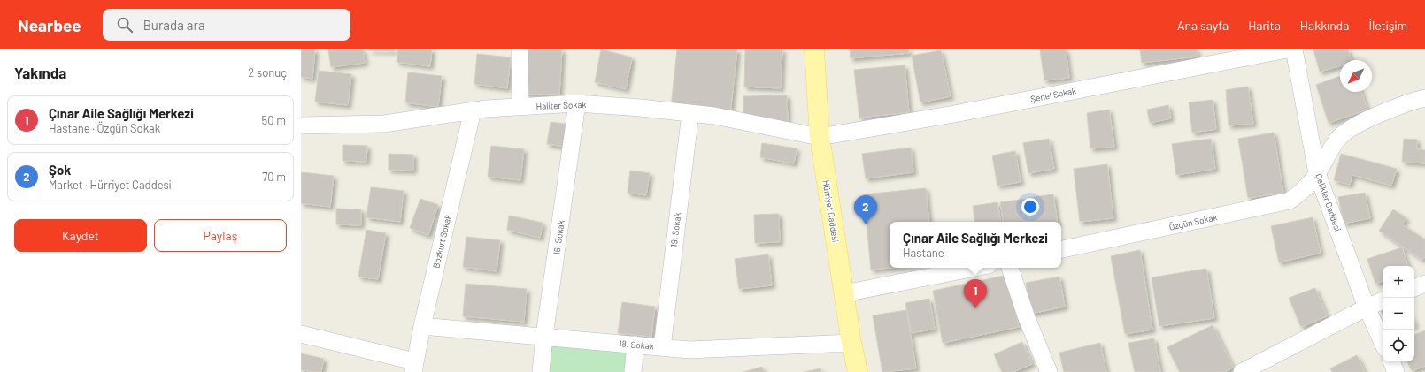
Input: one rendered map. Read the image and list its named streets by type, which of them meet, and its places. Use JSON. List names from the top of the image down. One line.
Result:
{"streets":{"main road":["Hürriyet Caddesi"],"street":["Şenel Sokak","Haliter Sokak","Çelikler Caddesi","Özgün Sokak","19. Sokak","16. Sokak","Bozkurt Sokak","18. Sokak"]},"crossings":[["Şenel Sokak","Haliter Sokak"],["Şenel Sokak","Hürriyet Caddesi"],["Haliter Sokak","Hürriyet Caddesi"],["Haliter Sokak","19. Sokak"],["Haliter Sokak","16. Sokak"],["Haliter Sokak","Bozkurt Sokak"],["Çelikler Caddesi","Özgün Sokak"],["Hürriyet Caddesi","18. Sokak"],["19. Sokak","18. Sokak"],["16. Sokak","18. Sokak"],["Bozkurt Sokak","18. Sokak"]],"north":"bottom left","page":{"header":"Nearbee","search":"Burada ara","nav":["Ana sayfa","Harita","Hakkında","İletişim"],"heading":["Yakında","2 sonuç"],"list":[{"mark":"1","name":"Çınar Aile Sağlığı Merkezi","note":"Hastane · Özgün Sokak","value":"50 m"},{"mark":"2","name":"Şok","note":"Market · Hürriyet Caddesi","value":"70 m"}],"pins":["2","1"],"buttons":["Kaydet","Paylaş"],"popup":["Çınar Aile Sağlığı Merkezi","Hastane"],"map_buttons":["+","−"]}}
